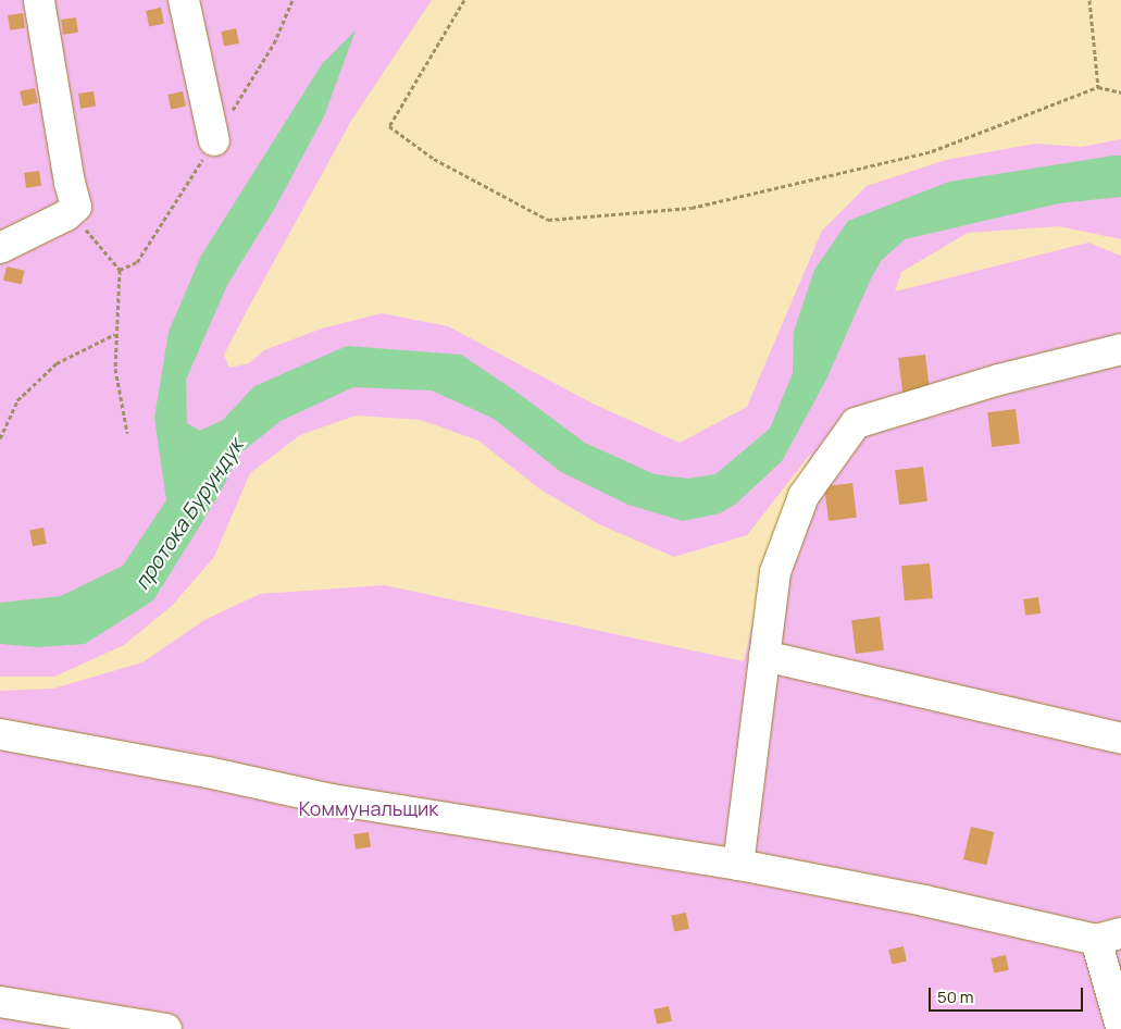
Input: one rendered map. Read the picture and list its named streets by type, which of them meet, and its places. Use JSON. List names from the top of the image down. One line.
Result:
{"water":["протока Бурундук"],"parks":["Коммунальщик"],"scale_bar":"50 m"}
